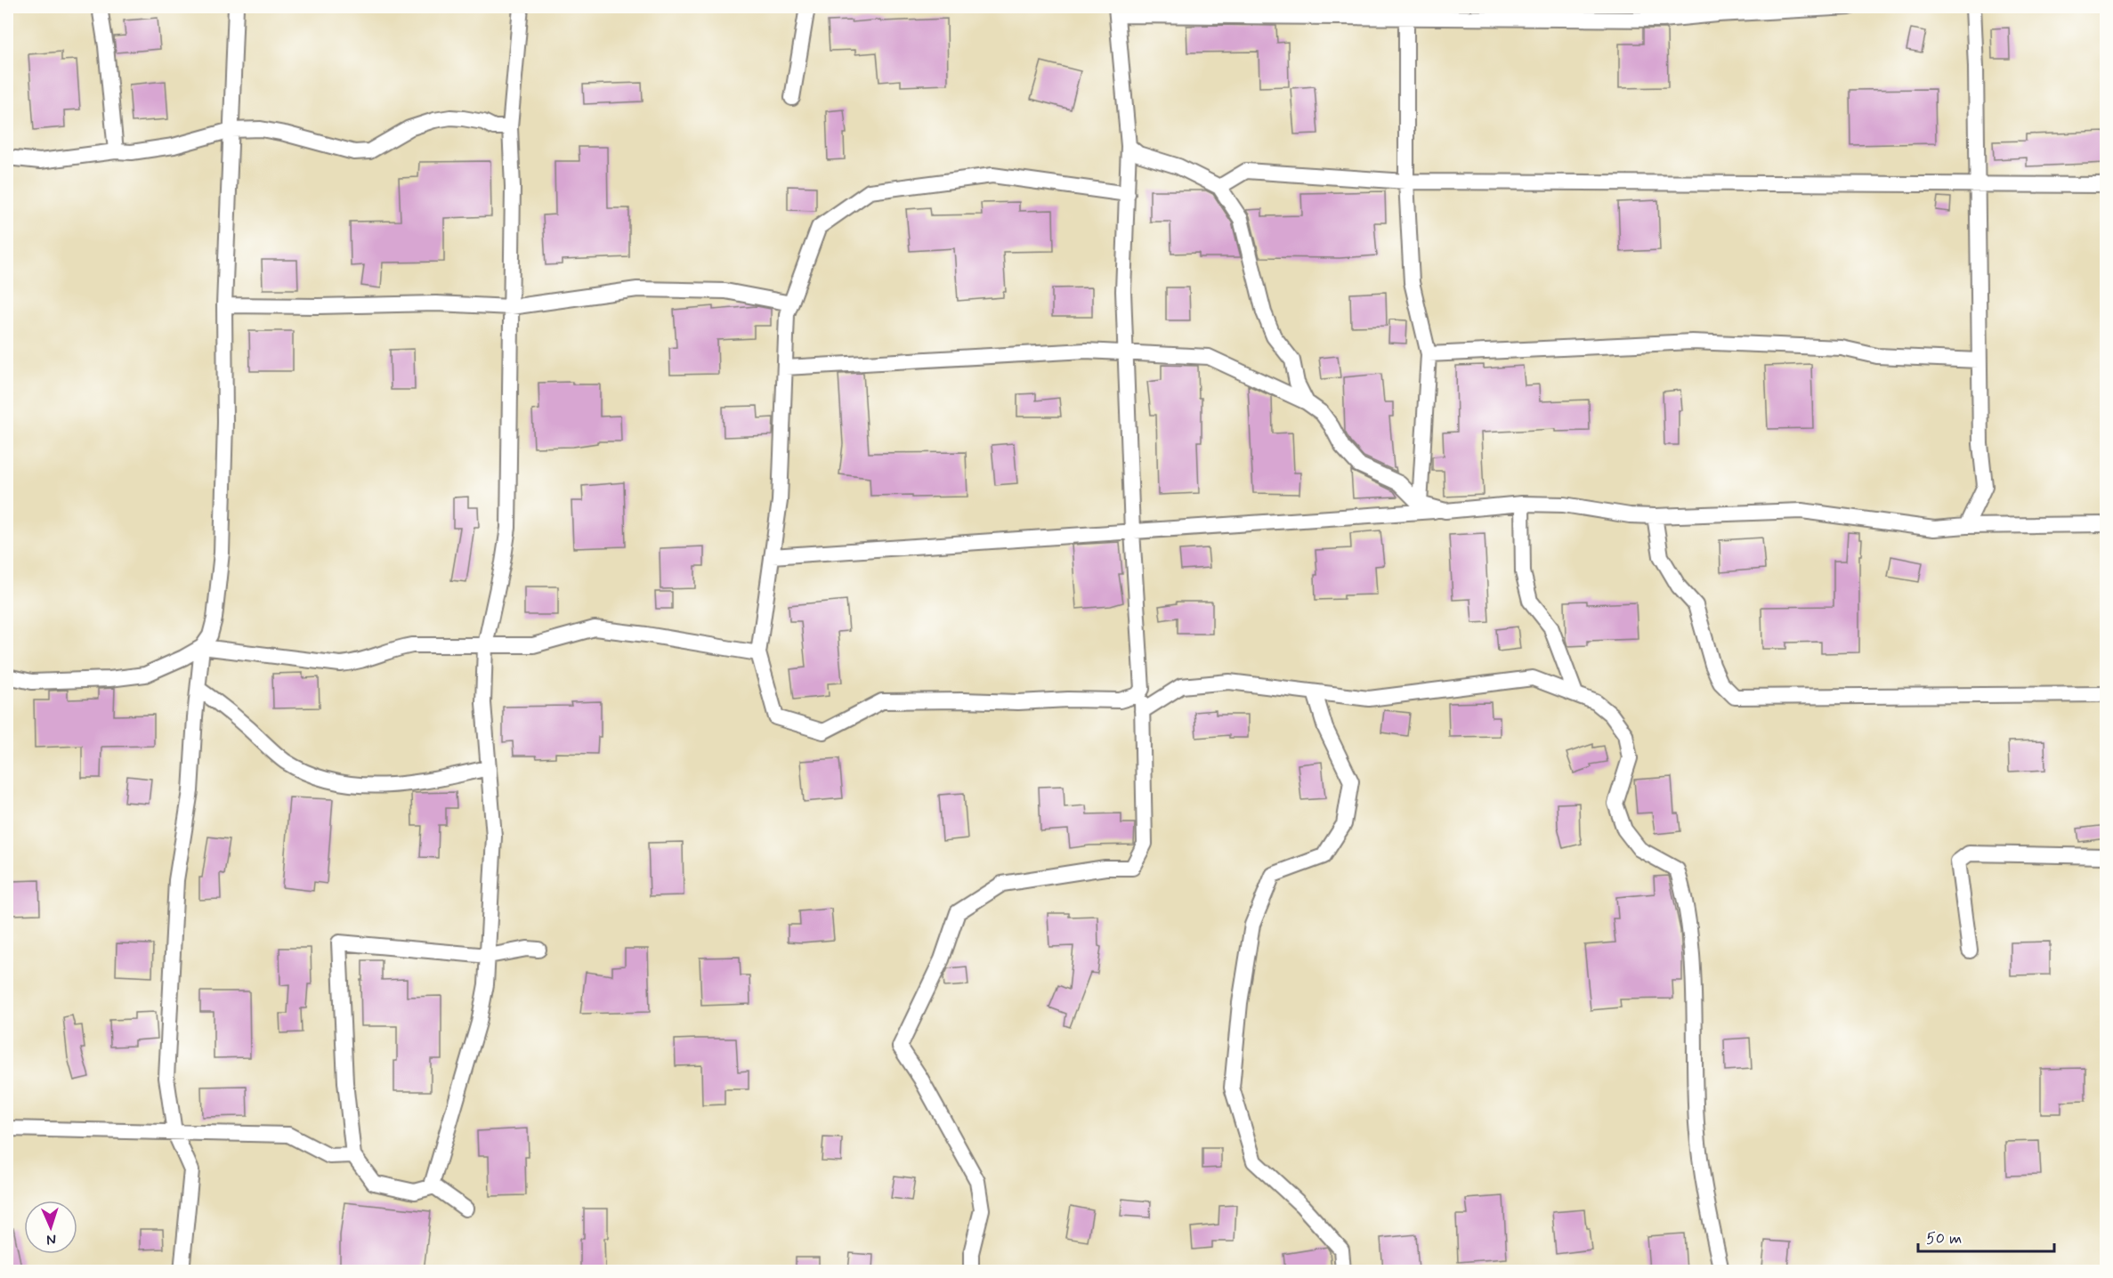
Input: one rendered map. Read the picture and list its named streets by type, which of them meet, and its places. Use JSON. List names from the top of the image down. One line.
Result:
{"scale_bar":"50 m","north":"bottom"}
